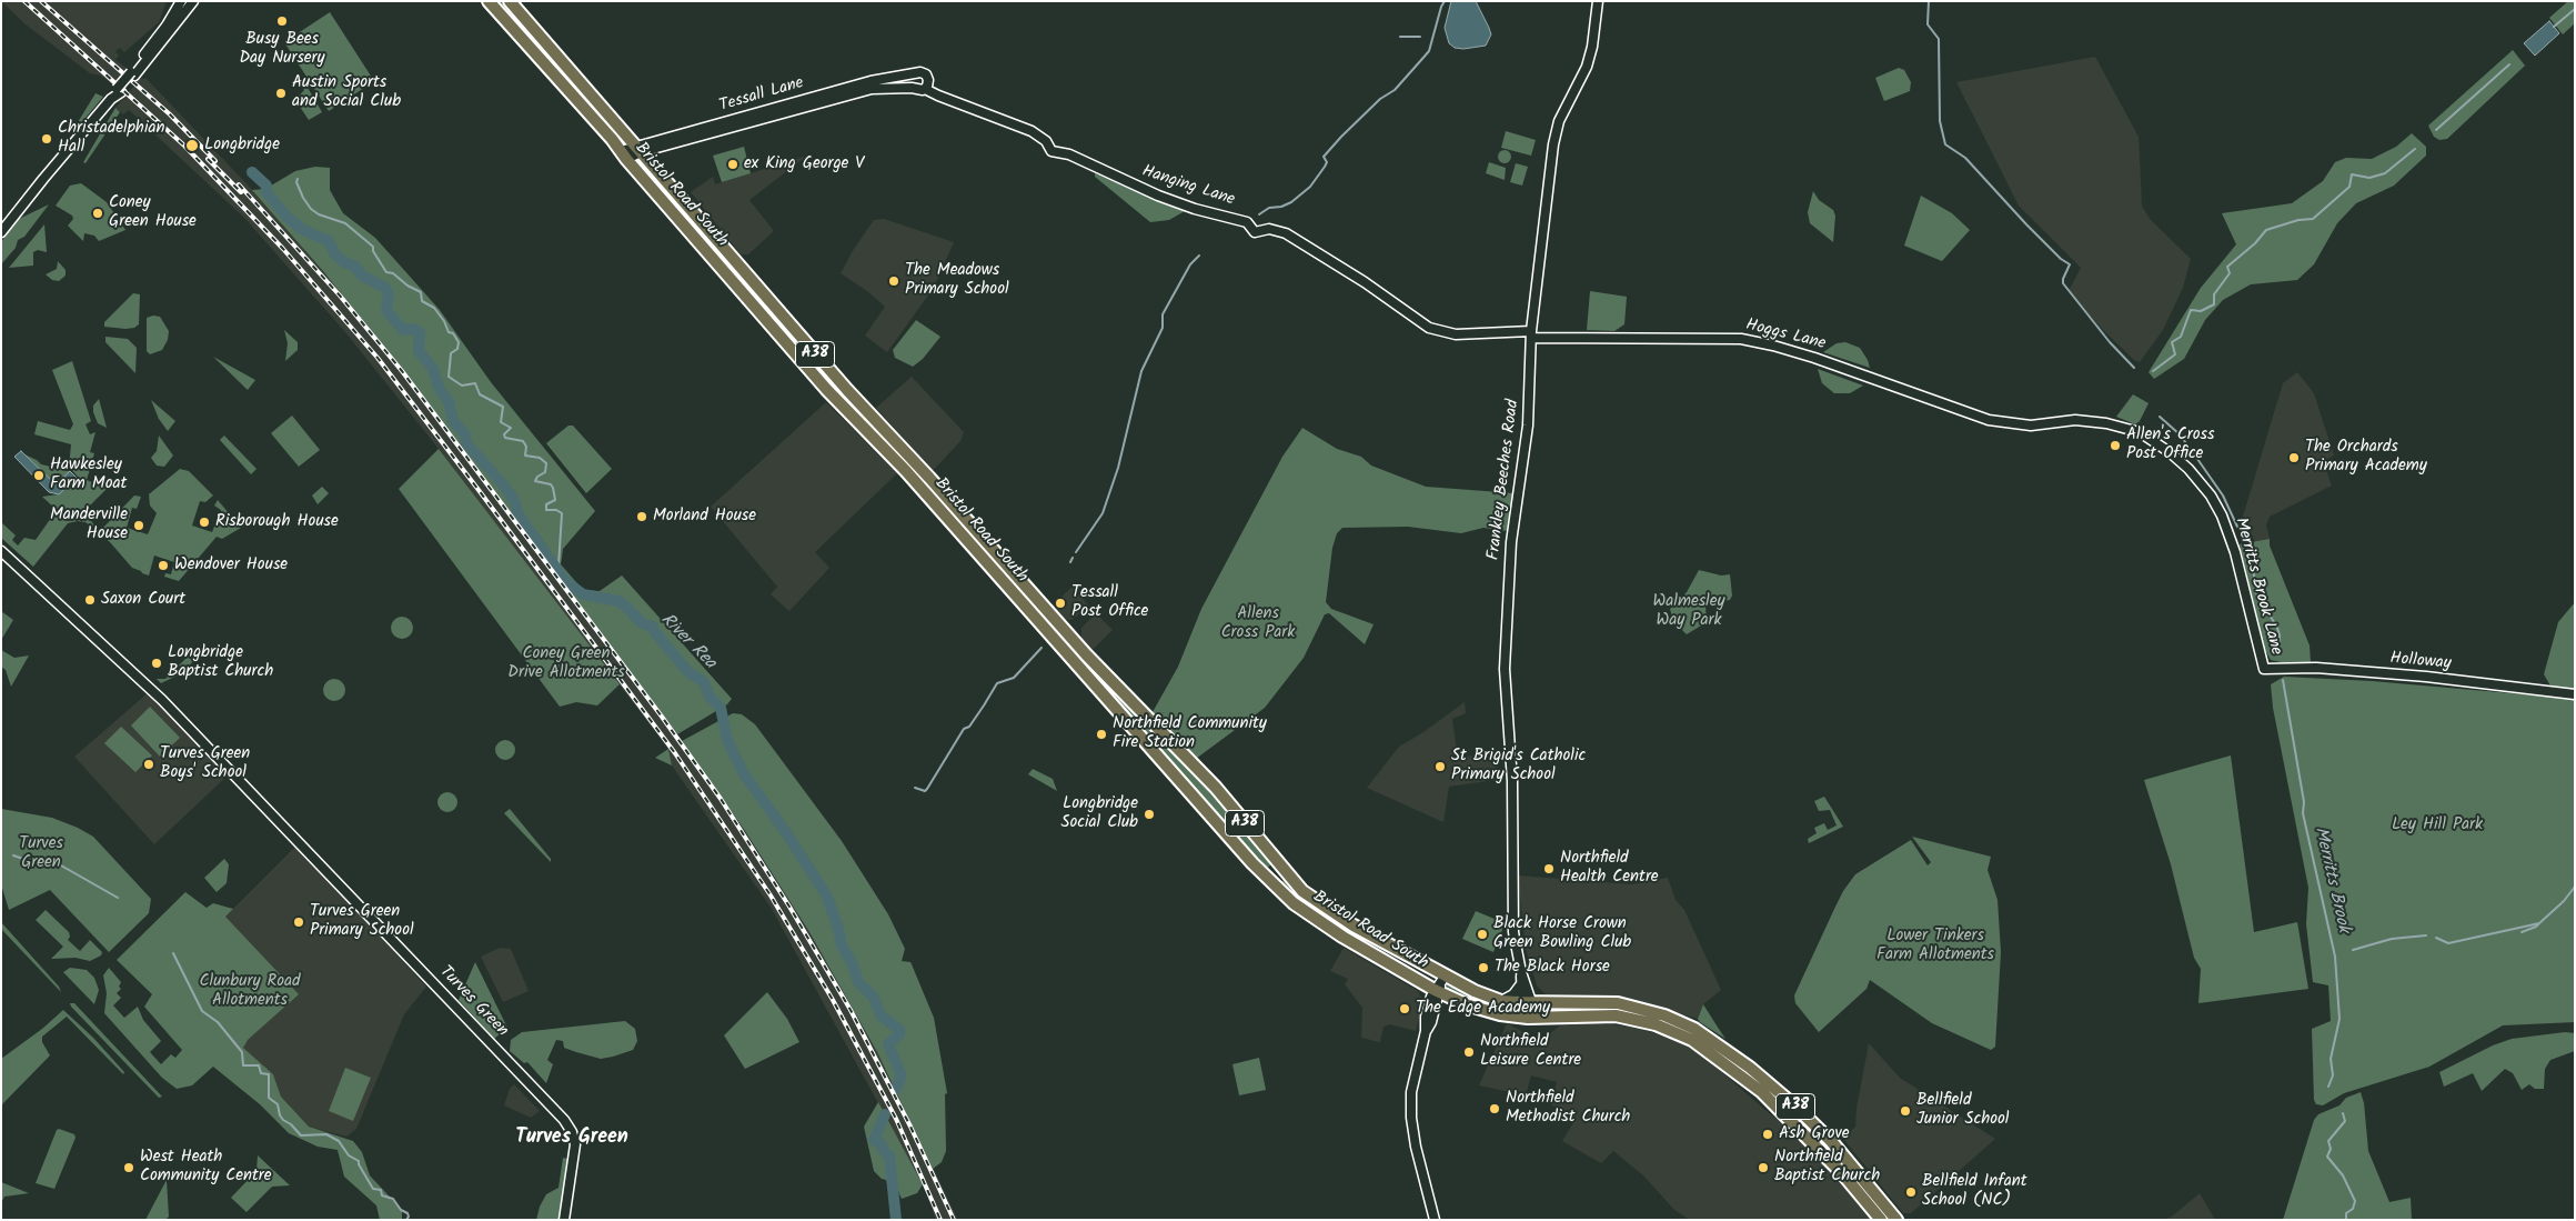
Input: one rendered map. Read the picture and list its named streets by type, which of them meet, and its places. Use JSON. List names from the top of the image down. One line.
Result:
{"streets":{"highway":["Bristol Road South","A38"],"street":["Tessall Lane","Hanging Lane","Hoggs Lane","Frankley Beeches Road","Merritts Brook Lane","Holloway","Turves Green"]},"crossings":[["Tessall Lane","Hanging Lane"],["Tessall Lane","Bristol Road South"],["Hanging Lane","Hoggs Lane"],["Hanging Lane","Frankley Beeches Road"],["Bristol Road South","A38"],["Bristol Road South","Frankley Beeches Road"],["Hoggs Lane","Frankley Beeches Road"],["Hoggs Lane","Merritts Brook Lane"],["A38","Frankley Beeches Road"],["Merritts Brook Lane","Holloway"]],"districts":["Turves Green"],"water":["River Rea","Merritts Brook"],"parks":["Walmesley Way Park","Allens Cross Park","Coney Green Drive Allotments","Ley Hill Park","Turves Green","Lower Tinkers Farm Allotments","Clunbury Road Allotments"],"places":["Busy Bees Day Nursery","Austin Sports and Social Club","Christadelphian Hall","Longbridge","ex King George V","Coney Green House","The Meadows Primary School","Allen's Cross Post Office","The Orchards Primary Academy","Hawkesley Farm Moat","Morland House","Risborough House","Manderville House","Wendover House","Saxon Court","Tessall Post Office","Longbridge Baptist Church","Northfield Community Fire Station","Turves Green Boys' School","St Brigid's Catholic Primary School","Longbridge Social Club","Northfield Health Centre","Turves Green Primary School","Black Horse Crown Green Bowling Club","The Black Horse","The Edge Academy","Northfield Leisure Centre","Northfield Methodist Church","Bellfield Junior School","Ash Grove","West Heath Community Centre","Northfield Baptist Church","Bellfield Infant School (NC)"]}
